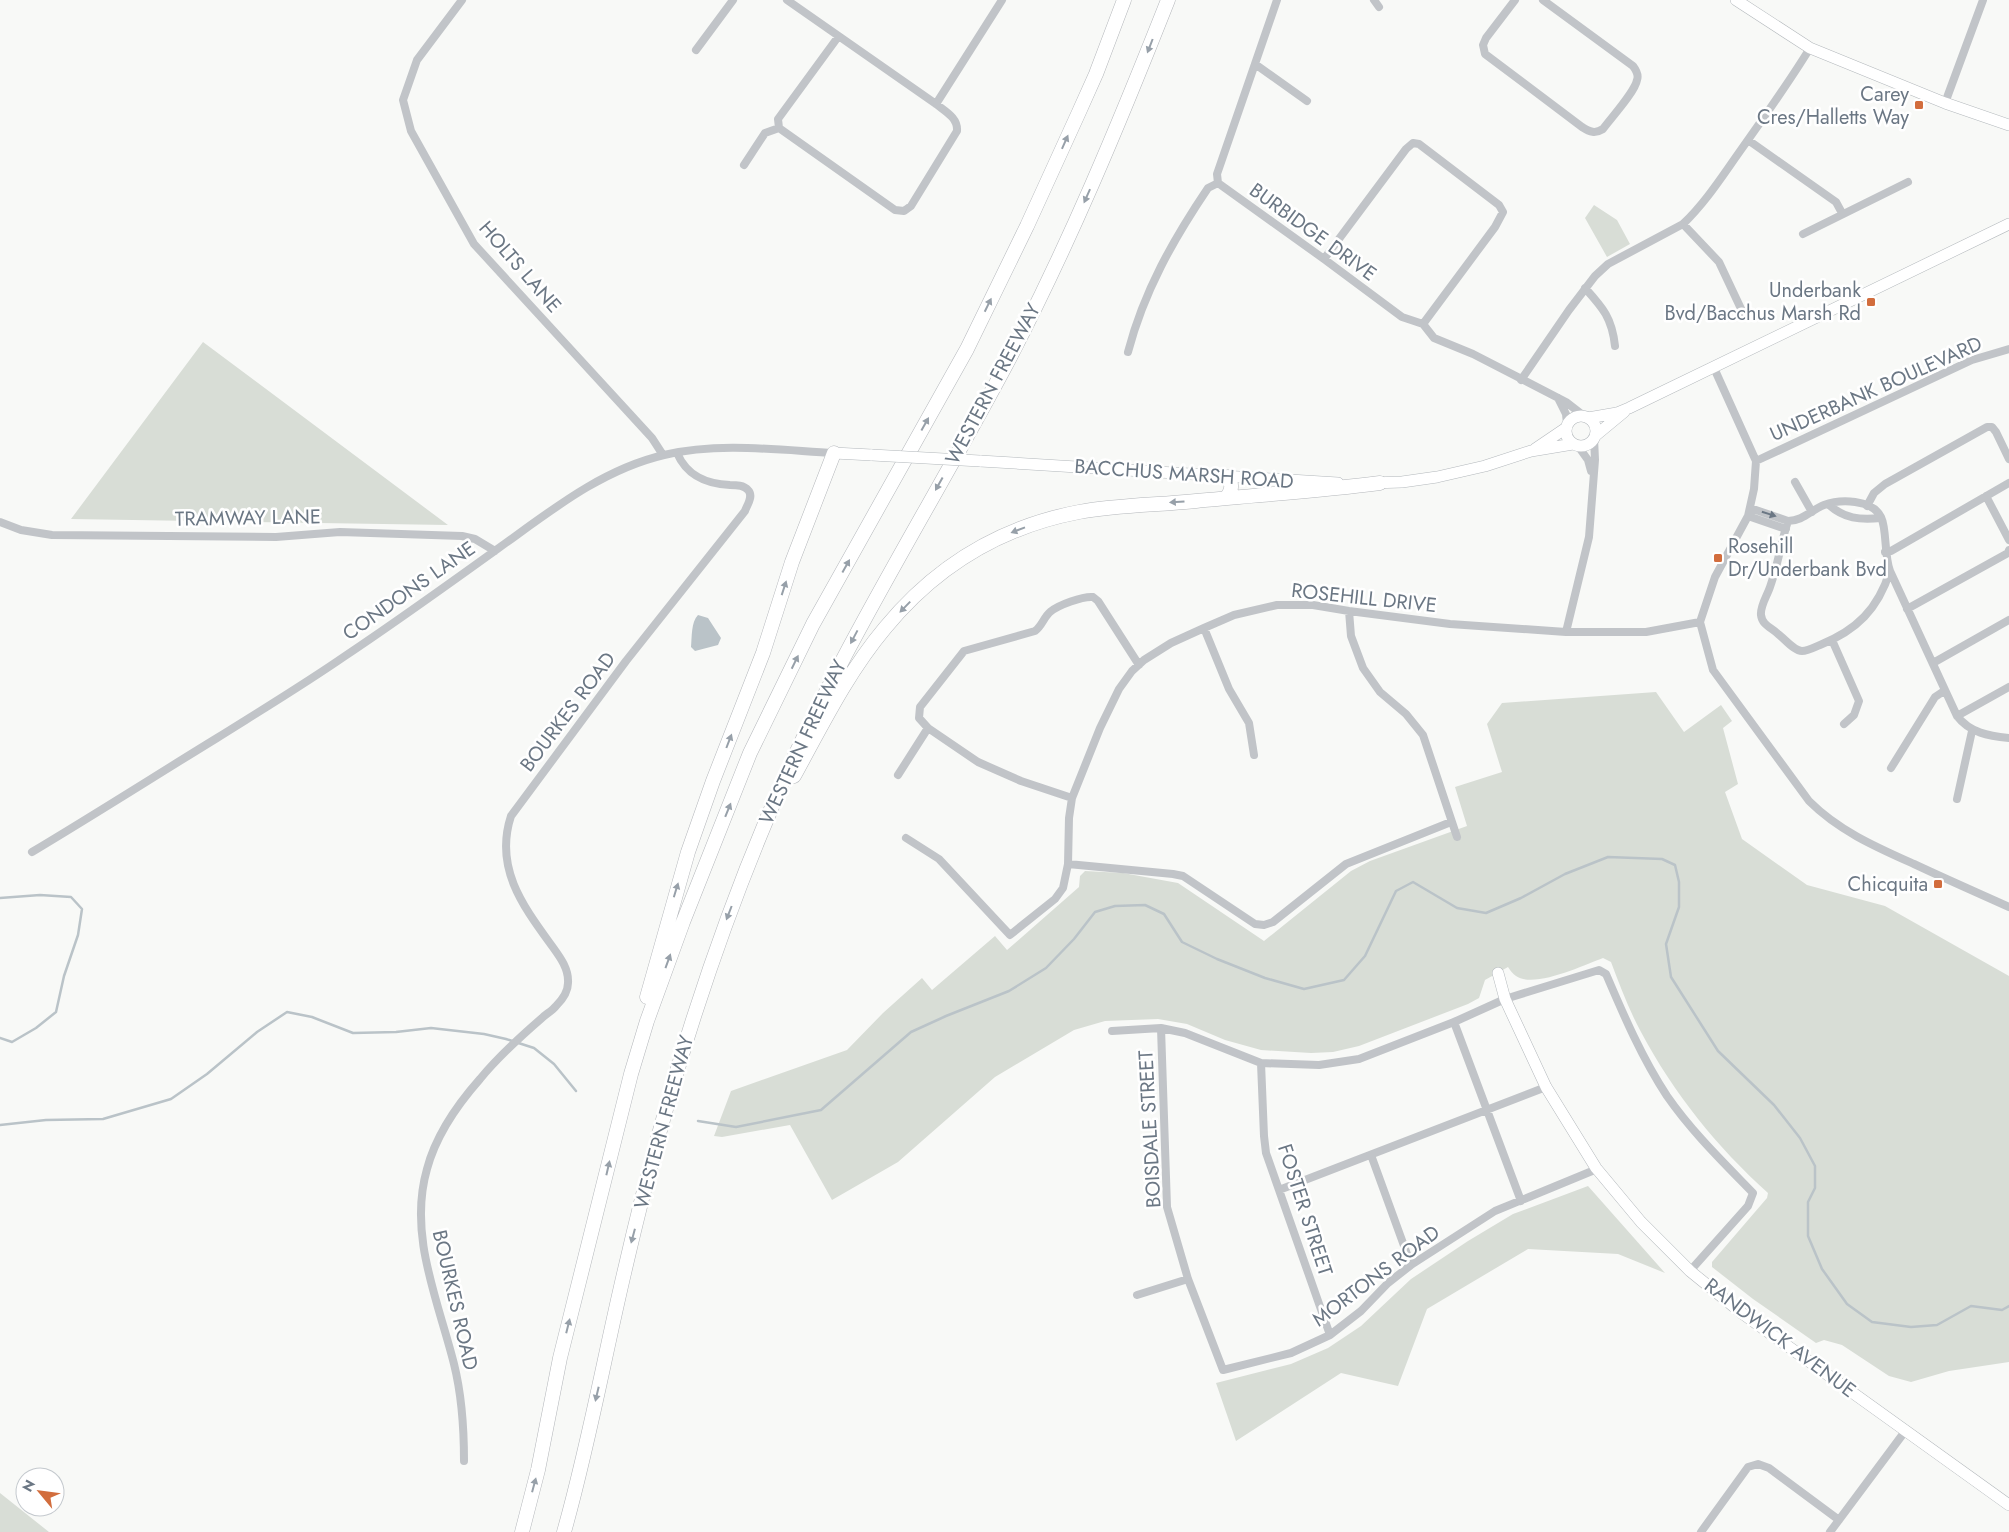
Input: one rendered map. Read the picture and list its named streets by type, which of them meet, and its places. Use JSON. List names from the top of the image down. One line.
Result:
{"streets":{"highway":["WESTERN FREEWAY"],"main road":["BACCHUS MARSH ROAD","RANDWICK AVENUE"],"street":["BURBIDGE DRIVE","HOLTS LANE","UNDERBANK BOULEVARD","TRAMWAY LANE","CONDONS LANE","ROSEHILL DRIVE","BOURKES ROAD","BOISDALE STREET","FOSTER STREET","MORTONS ROAD"]},"crossings":[["BURBIDGE DRIVE","BACCHUS MARSH ROAD"],["HOLTS LANE","CONDONS LANE"],["UNDERBANK BOULEVARD","ROSEHILL DRIVE"],["BACCHUS MARSH ROAD","CONDONS LANE"],["TRAMWAY LANE","CONDONS LANE"],["CONDONS LANE","BOURKES ROAD"],["BOISDALE STREET","MORTONS ROAD"],["FOSTER STREET","MORTONS ROAD"],["MORTONS ROAD","RANDWICK AVENUE"]],"places":{"transit":["Carey Cres/Halletts Way","Underbank Bvd/Bacchus Marsh Rd","Rosehill Dr/Underbank Bvd","Chicquita"]},"north":"top left"}
